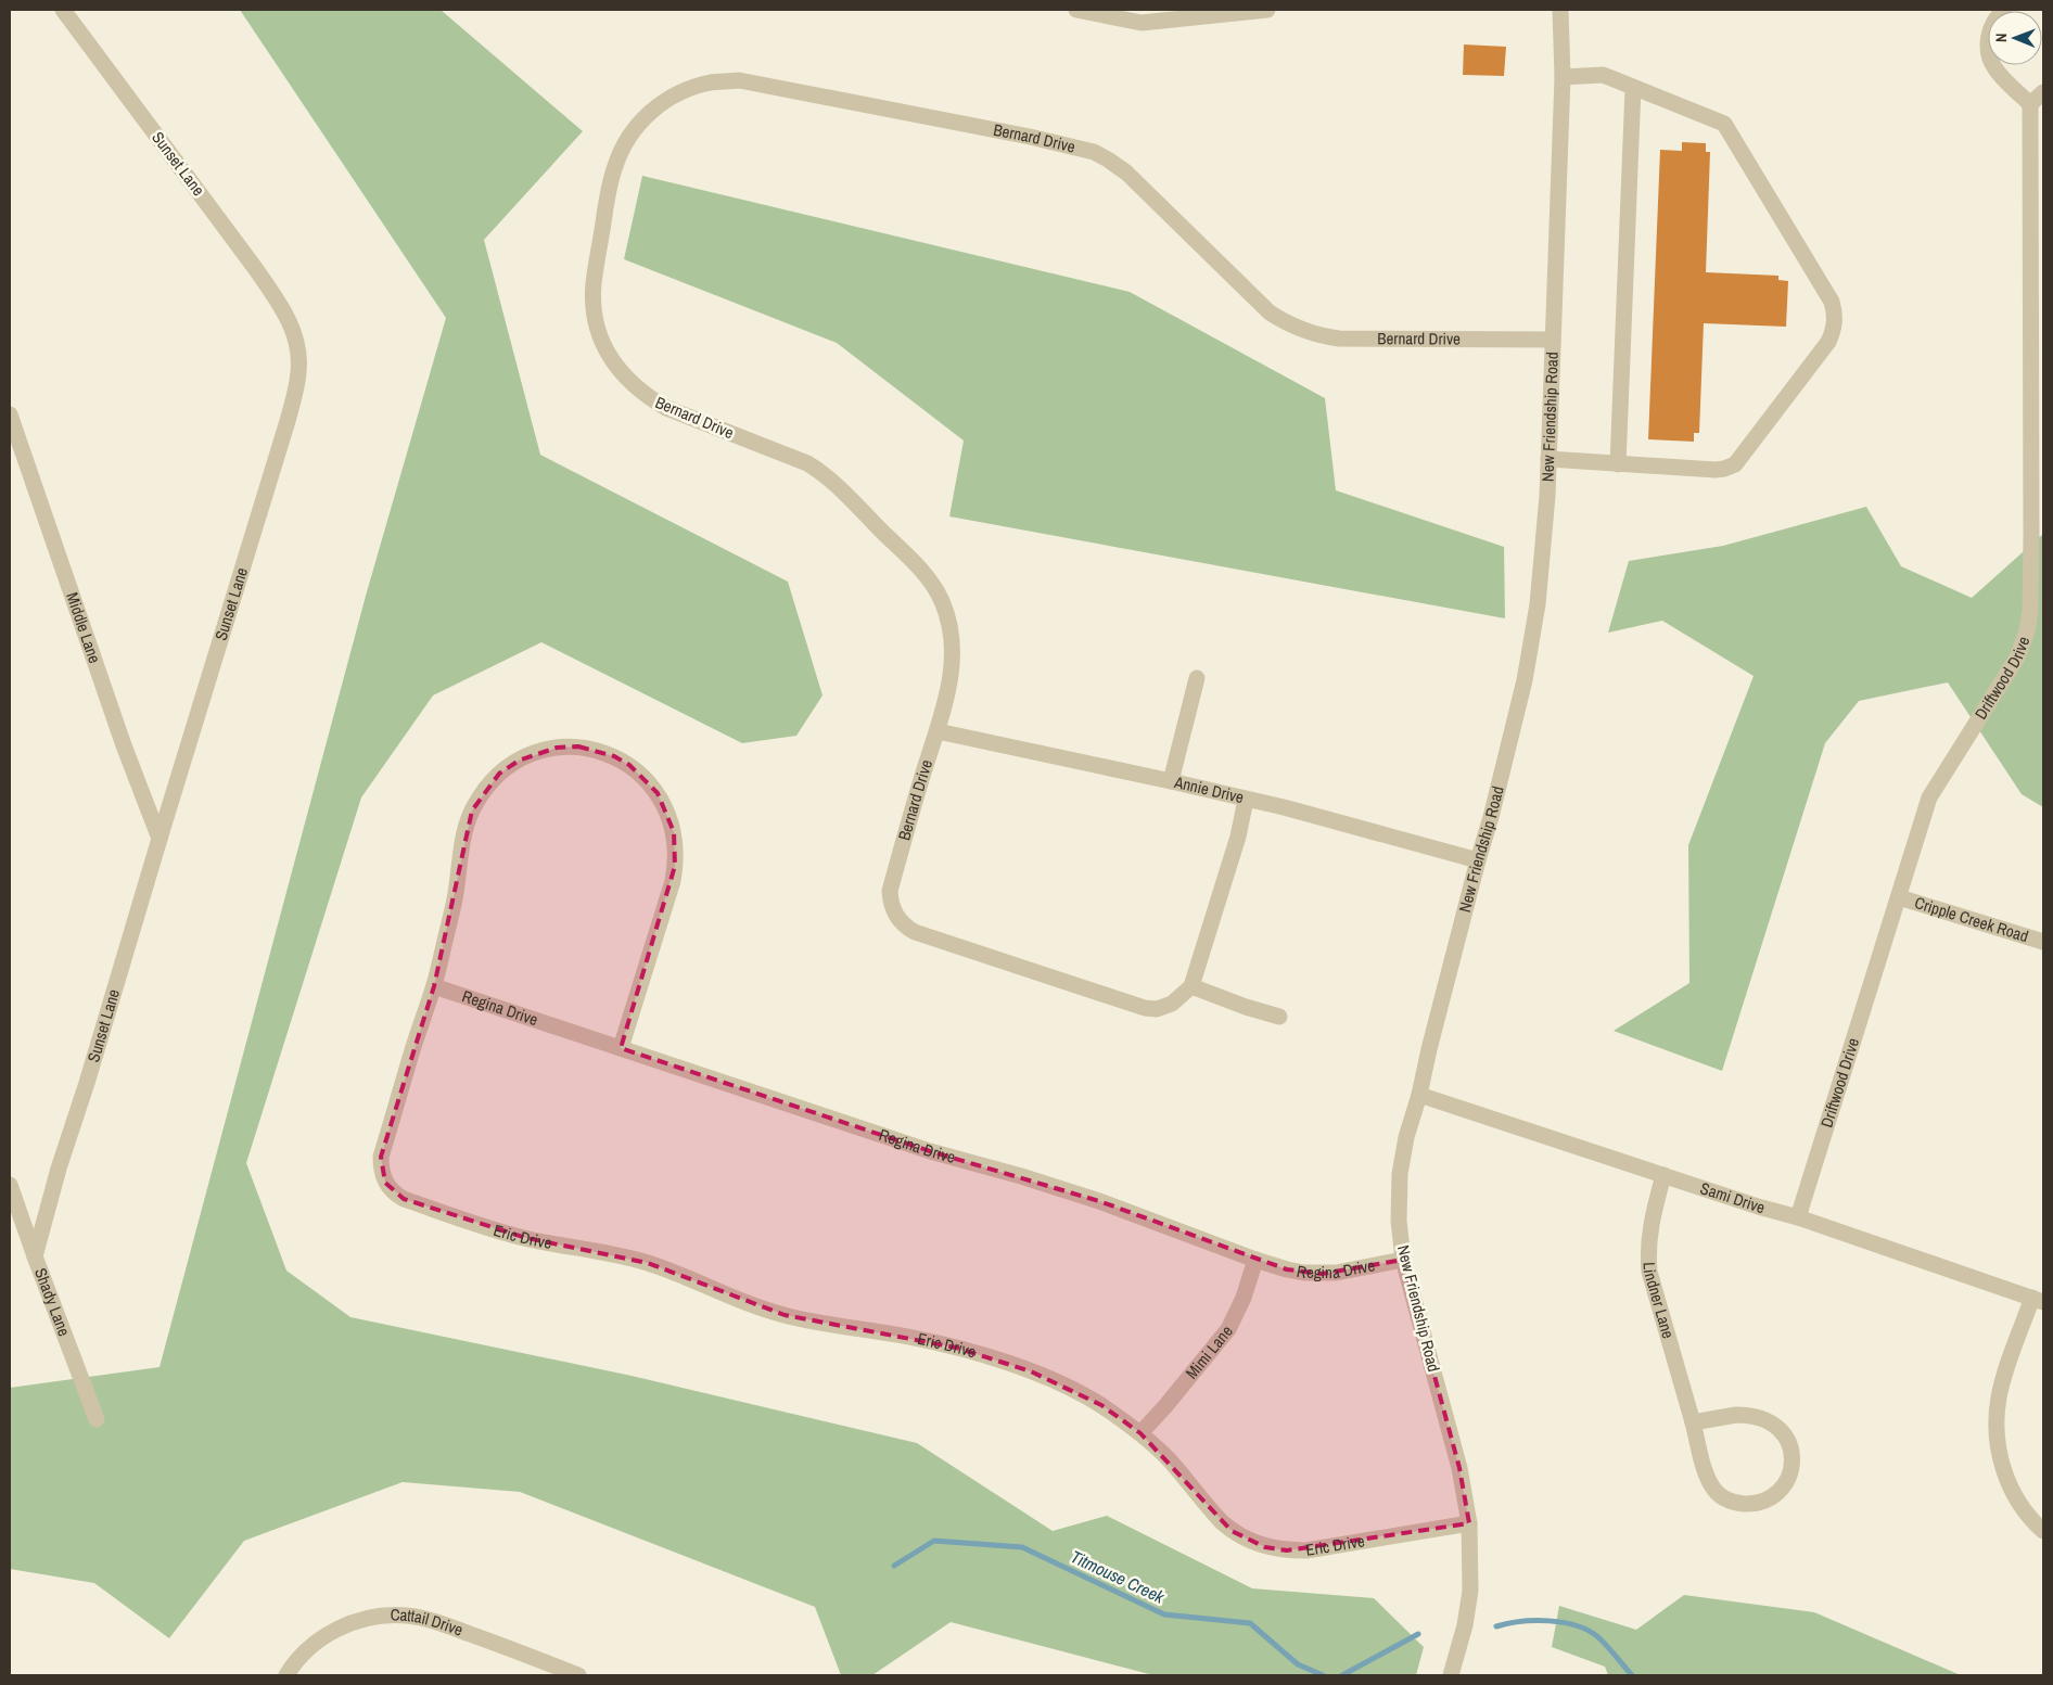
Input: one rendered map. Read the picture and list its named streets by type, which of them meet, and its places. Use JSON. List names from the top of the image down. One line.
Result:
{"streets":{"street":["Bernard Drive","Sunset Lane","New Friendship Road","Middle Lane","Driftwood Drive","Annie Drive","Cripple Creek Road","Regina Drive","Sami Drive","Eric Drive","Lindner Lane","Shady Lane","Mimi Lane","Cattail Drive"]},"crossings":[["Bernard Drive","New Friendship Road"],["Bernard Drive","Annie Drive"],["Sunset Lane","Middle Lane"],["Sunset Lane","Shady Lane"],["New Friendship Road","Annie Drive"],["New Friendship Road","Regina Drive"],["New Friendship Road","Sami Drive"],["New Friendship Road","Eric Drive"],["Driftwood Drive","Cripple Creek Road"],["Driftwood Drive","Sami Drive"],["Regina Drive","Eric Drive"],["Regina Drive","Mimi Lane"],["Sami Drive","Lindner Lane"],["Eric Drive","Mimi Lane"]],"water":["Titmouse Creek"],"north":"left"}
